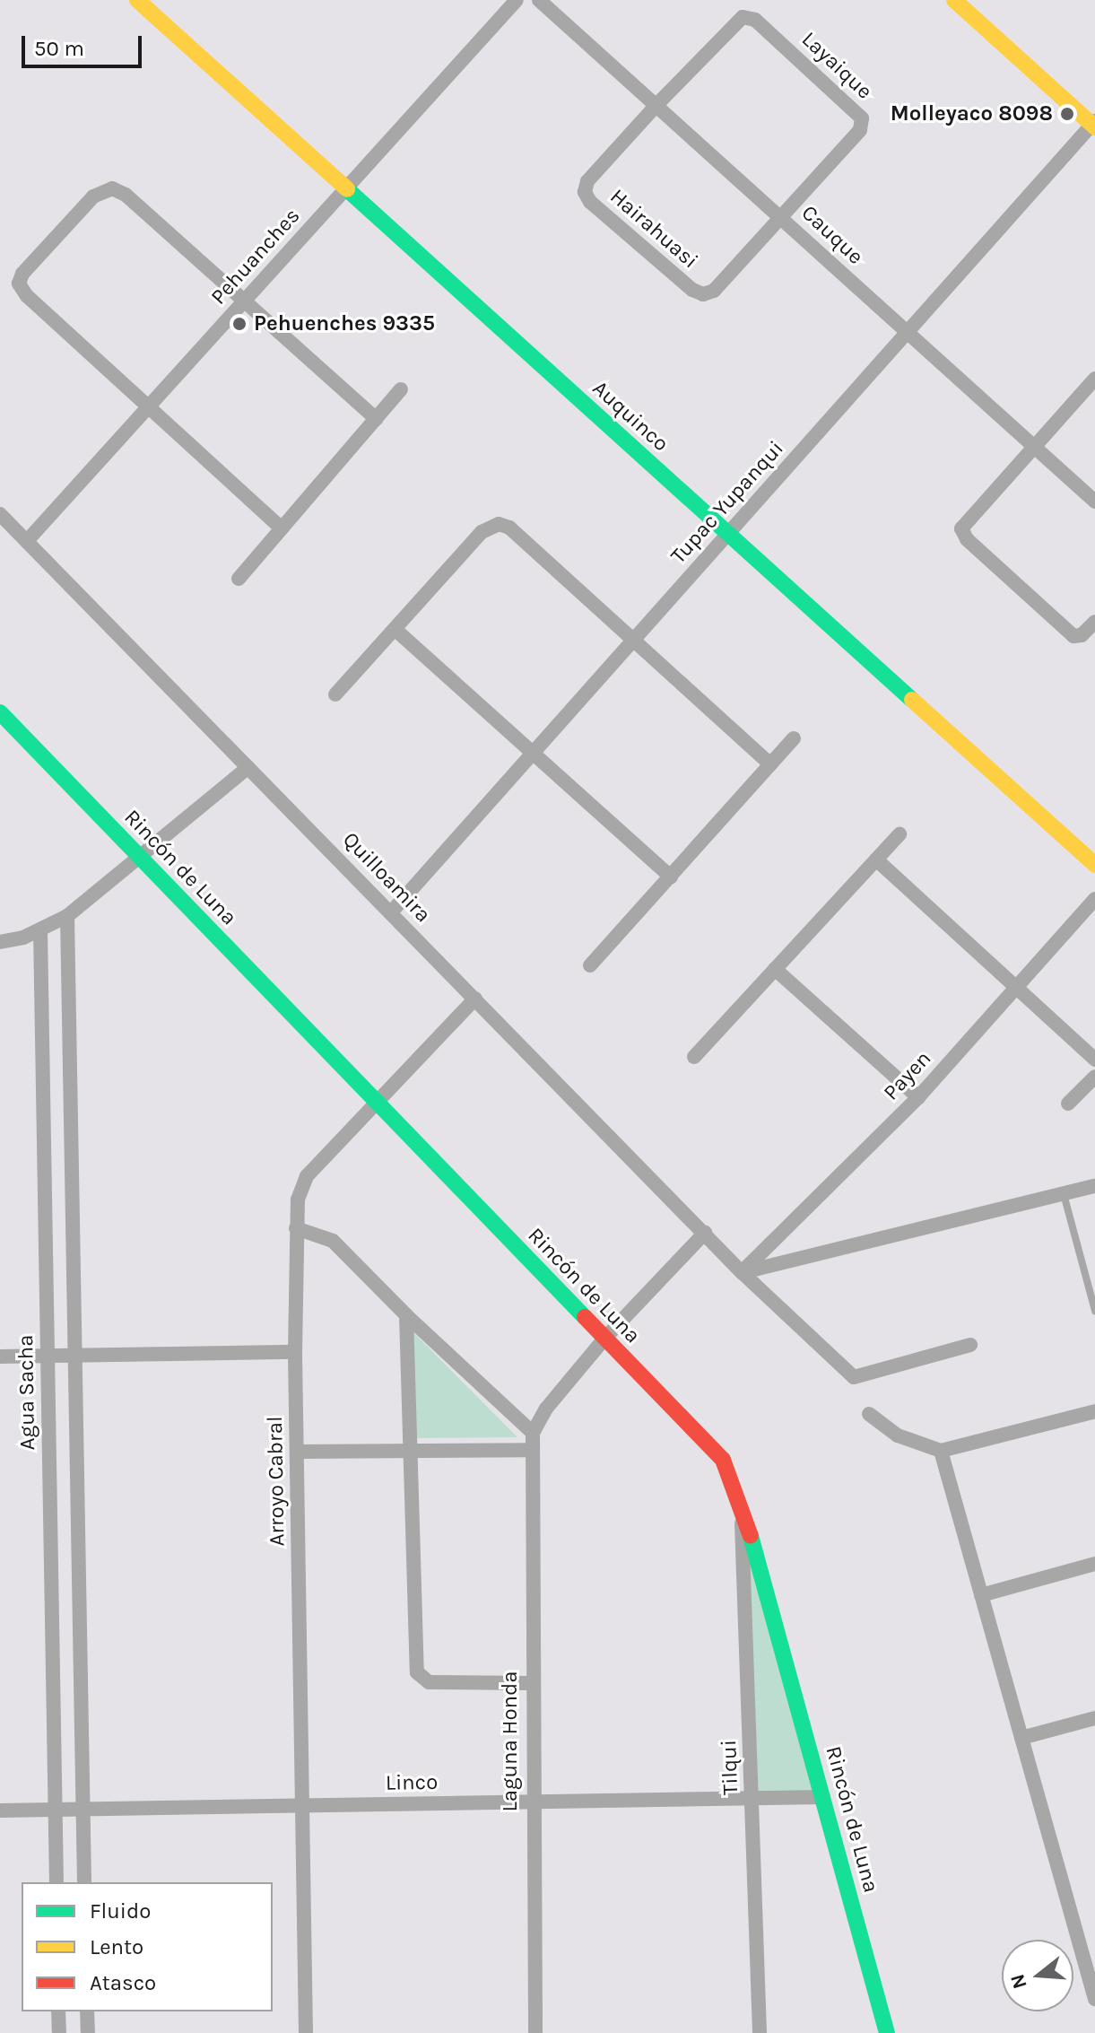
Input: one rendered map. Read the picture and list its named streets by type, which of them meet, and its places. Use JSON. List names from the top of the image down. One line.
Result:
{"streets":{"street":["Layaique","Hairahuasi","Cauque","Pehuanches","Auquinco","Tupac Yupanqui","Rincón de Luna","Quilloamira","Payen","Agua Sacha","Arroyo Cabral","Laguna Honda","Tilqui","Linco"]},"crossings":[["Layaique","Hairahuasi"],["Layaique","Cauque"],["Hairahuasi","Cauque"],["Cauque","Tupac Yupanqui"],["Pehuanches","Auquinco"],["Pehuanches","Quilloamira"],["Auquinco","Tupac Yupanqui"],["Tupac Yupanqui","Quilloamira"],["Rincón de Luna","Arroyo Cabral"],["Rincón de Luna","Tilqui"],["Rincón de Luna","Linco"],["Quilloamira","Payen"],["Quilloamira","Arroyo Cabral"],["Agua Sacha","Linco"],["Arroyo Cabral","Linco"],["Laguna Honda","Linco"],["Tilqui","Linco"]],"places":["Molleyaco 8098","Pehuenches 9335"],"legend":["Fluido","Lento","Atasco"],"scale_bar":"50 m","north":"left"}
